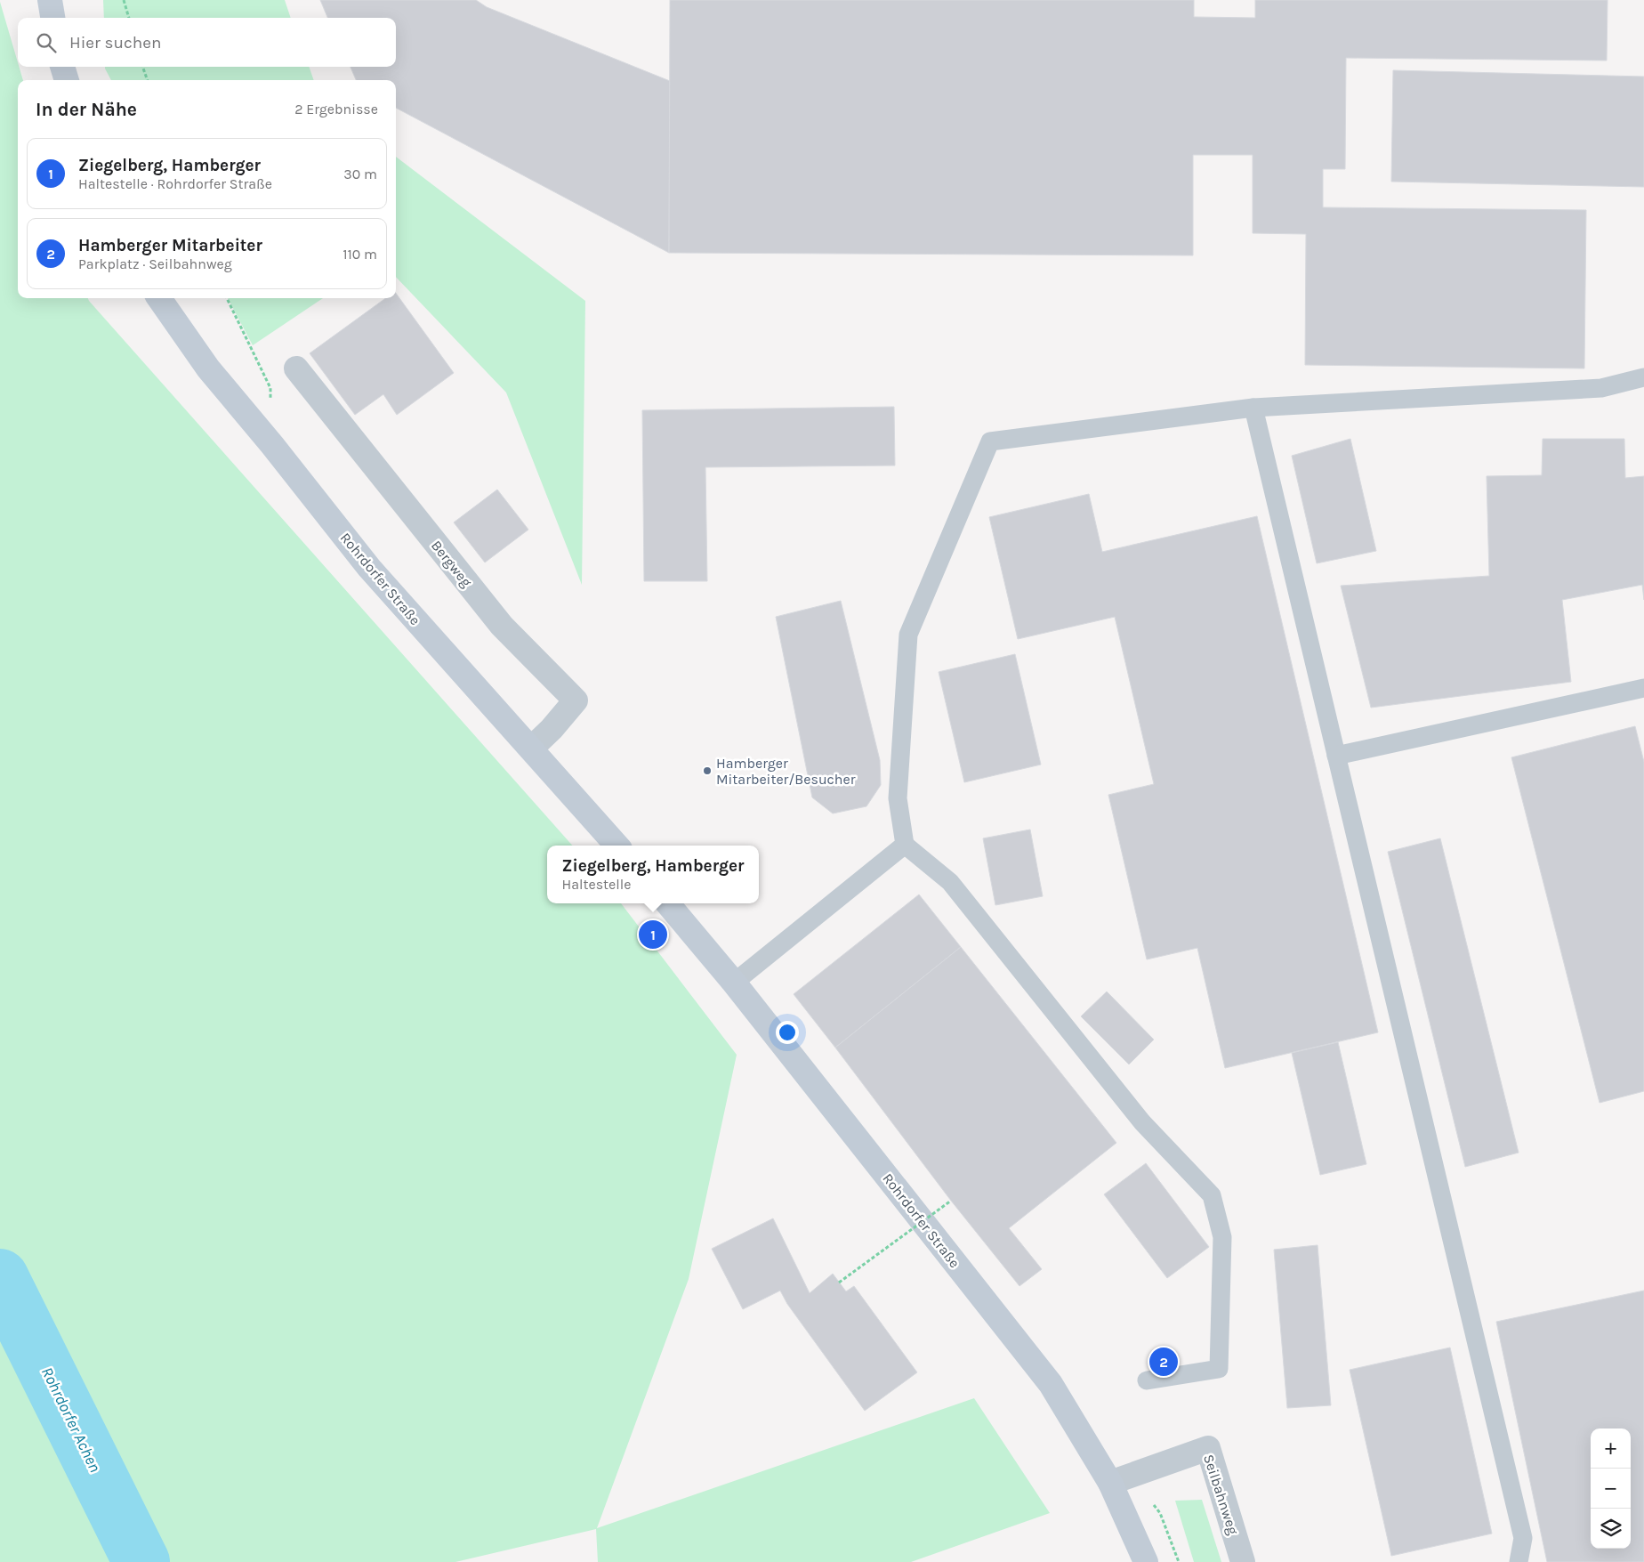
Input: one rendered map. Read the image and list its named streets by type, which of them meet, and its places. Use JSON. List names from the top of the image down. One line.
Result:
{"streets":{"main road":["Rohrdorfer Straße"],"street":["Bergweg","Seilbahnweg"]},"crossings":[["Bergweg","Rohrdorfer Straße"],["Rohrdorfer Straße","Seilbahnweg"]],"water":["Rohrdorfer Achen"],"places":["Hamberger Mitarbeiter/Besucher"],"page":{"search":"Hier suchen","heading":["In der Nähe","2 Ergebnisse"],"list":[{"mark":"1","name":"Ziegelberg, Hamberger","note":"Haltestelle · Rohrdorfer Straße","value":"30 m"},{"mark":"2","name":"Hamberger Mitarbeiter","note":"Parkplatz · Seilbahnweg","value":"110 m"}],"popup":["Ziegelberg, Hamberger","Haltestelle"],"pins":["1","2"],"map_buttons":["+","−"]}}
